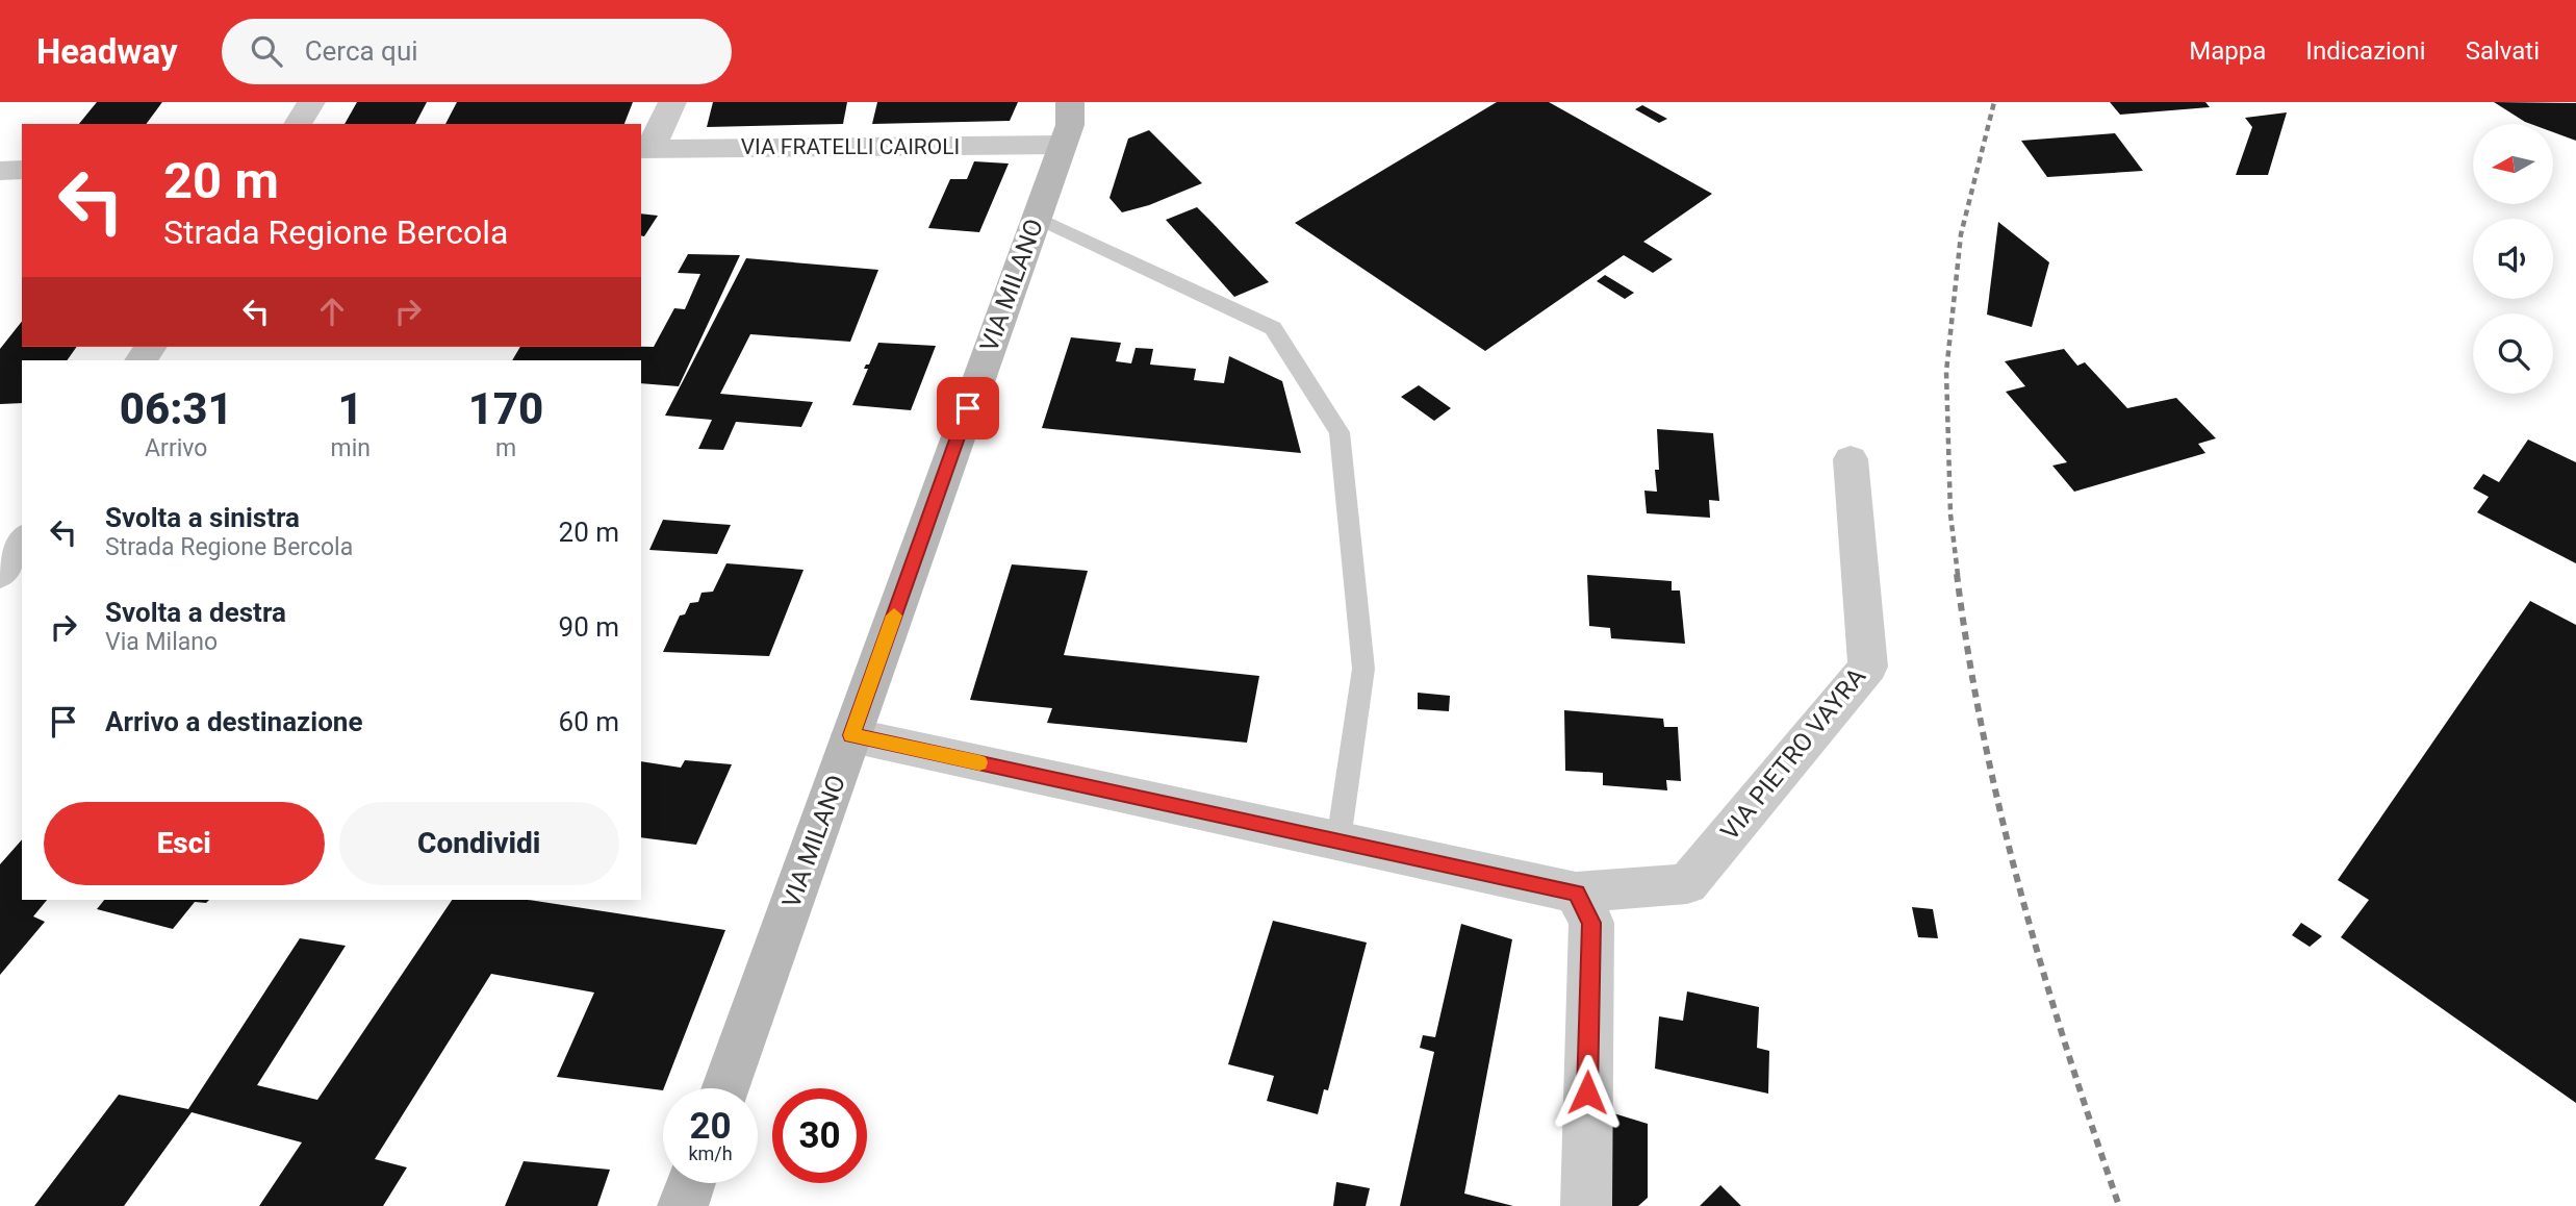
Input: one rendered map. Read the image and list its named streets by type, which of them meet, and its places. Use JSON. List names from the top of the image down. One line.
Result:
{"streets":{"main road":["VIA MILANO"],"street":["VIA FRATELLI CAIROLI","VIA PIETRO VAYRA"]},"crossings":[["VIA FRATELLI CAIROLI","VIA MILANO"],["VIA MILANO","VIA PIETRO VAYRA"]],"north":"left","page":{"header":"Headway","search":"Cerca qui","nav":["Mappa","Indicazioni","Salvati"],"turn":["20 m","Strada Regione Bercola"],"eta":["06:31","Arrivo","1","min","170","m"],"list":[{"name":"Svolta a sinistra","note":"Strada Regione Bercola","value":"20 m"},{"name":"Svolta a destra","note":"Via Milano","value":"90 m"},{"name":"Arrivo a destinazione","value":"60 m"}],"buttons":["Esci","Condividi"],"speed":"20 km/h","limit":"30"}}
